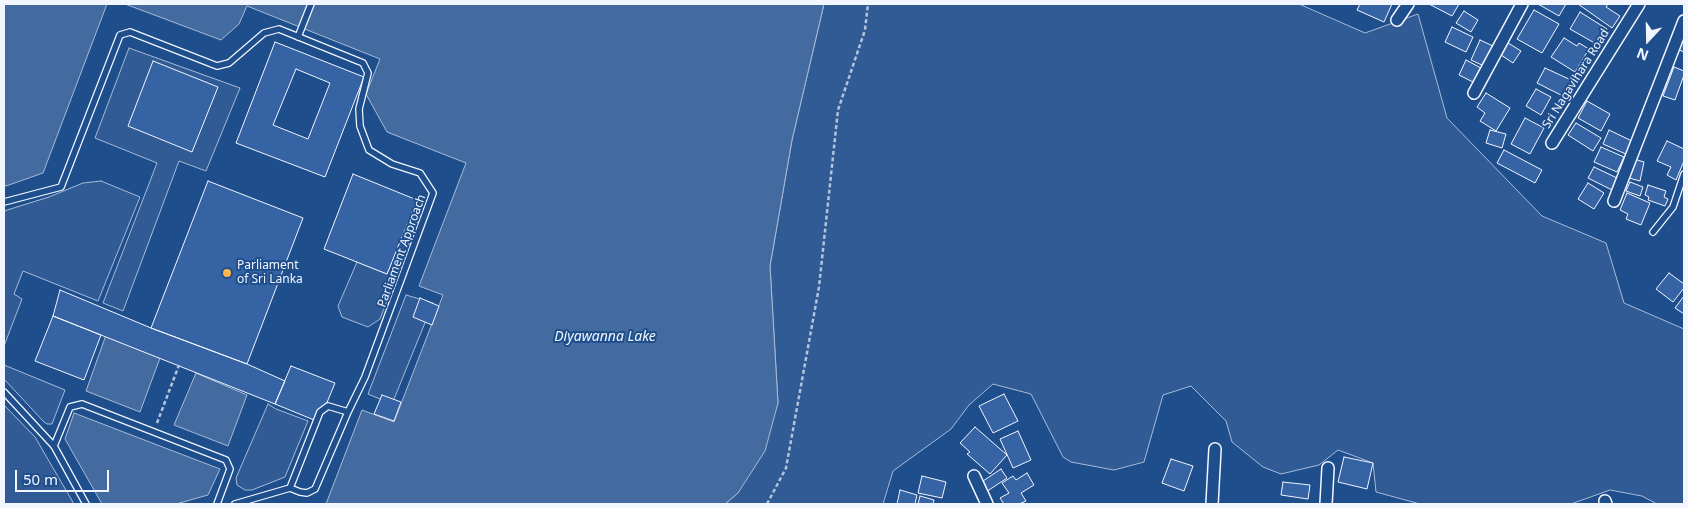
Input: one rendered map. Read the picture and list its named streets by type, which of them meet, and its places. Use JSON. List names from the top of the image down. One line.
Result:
{"streets":{"street":["Sri Nagavihara Road"],"lane":["Parliament Approach"]},"water":["Diyawanna Lake"],"places":["Parliament of Sri Lanka"],"scale_bar":"50 m","north":"bottom"}
